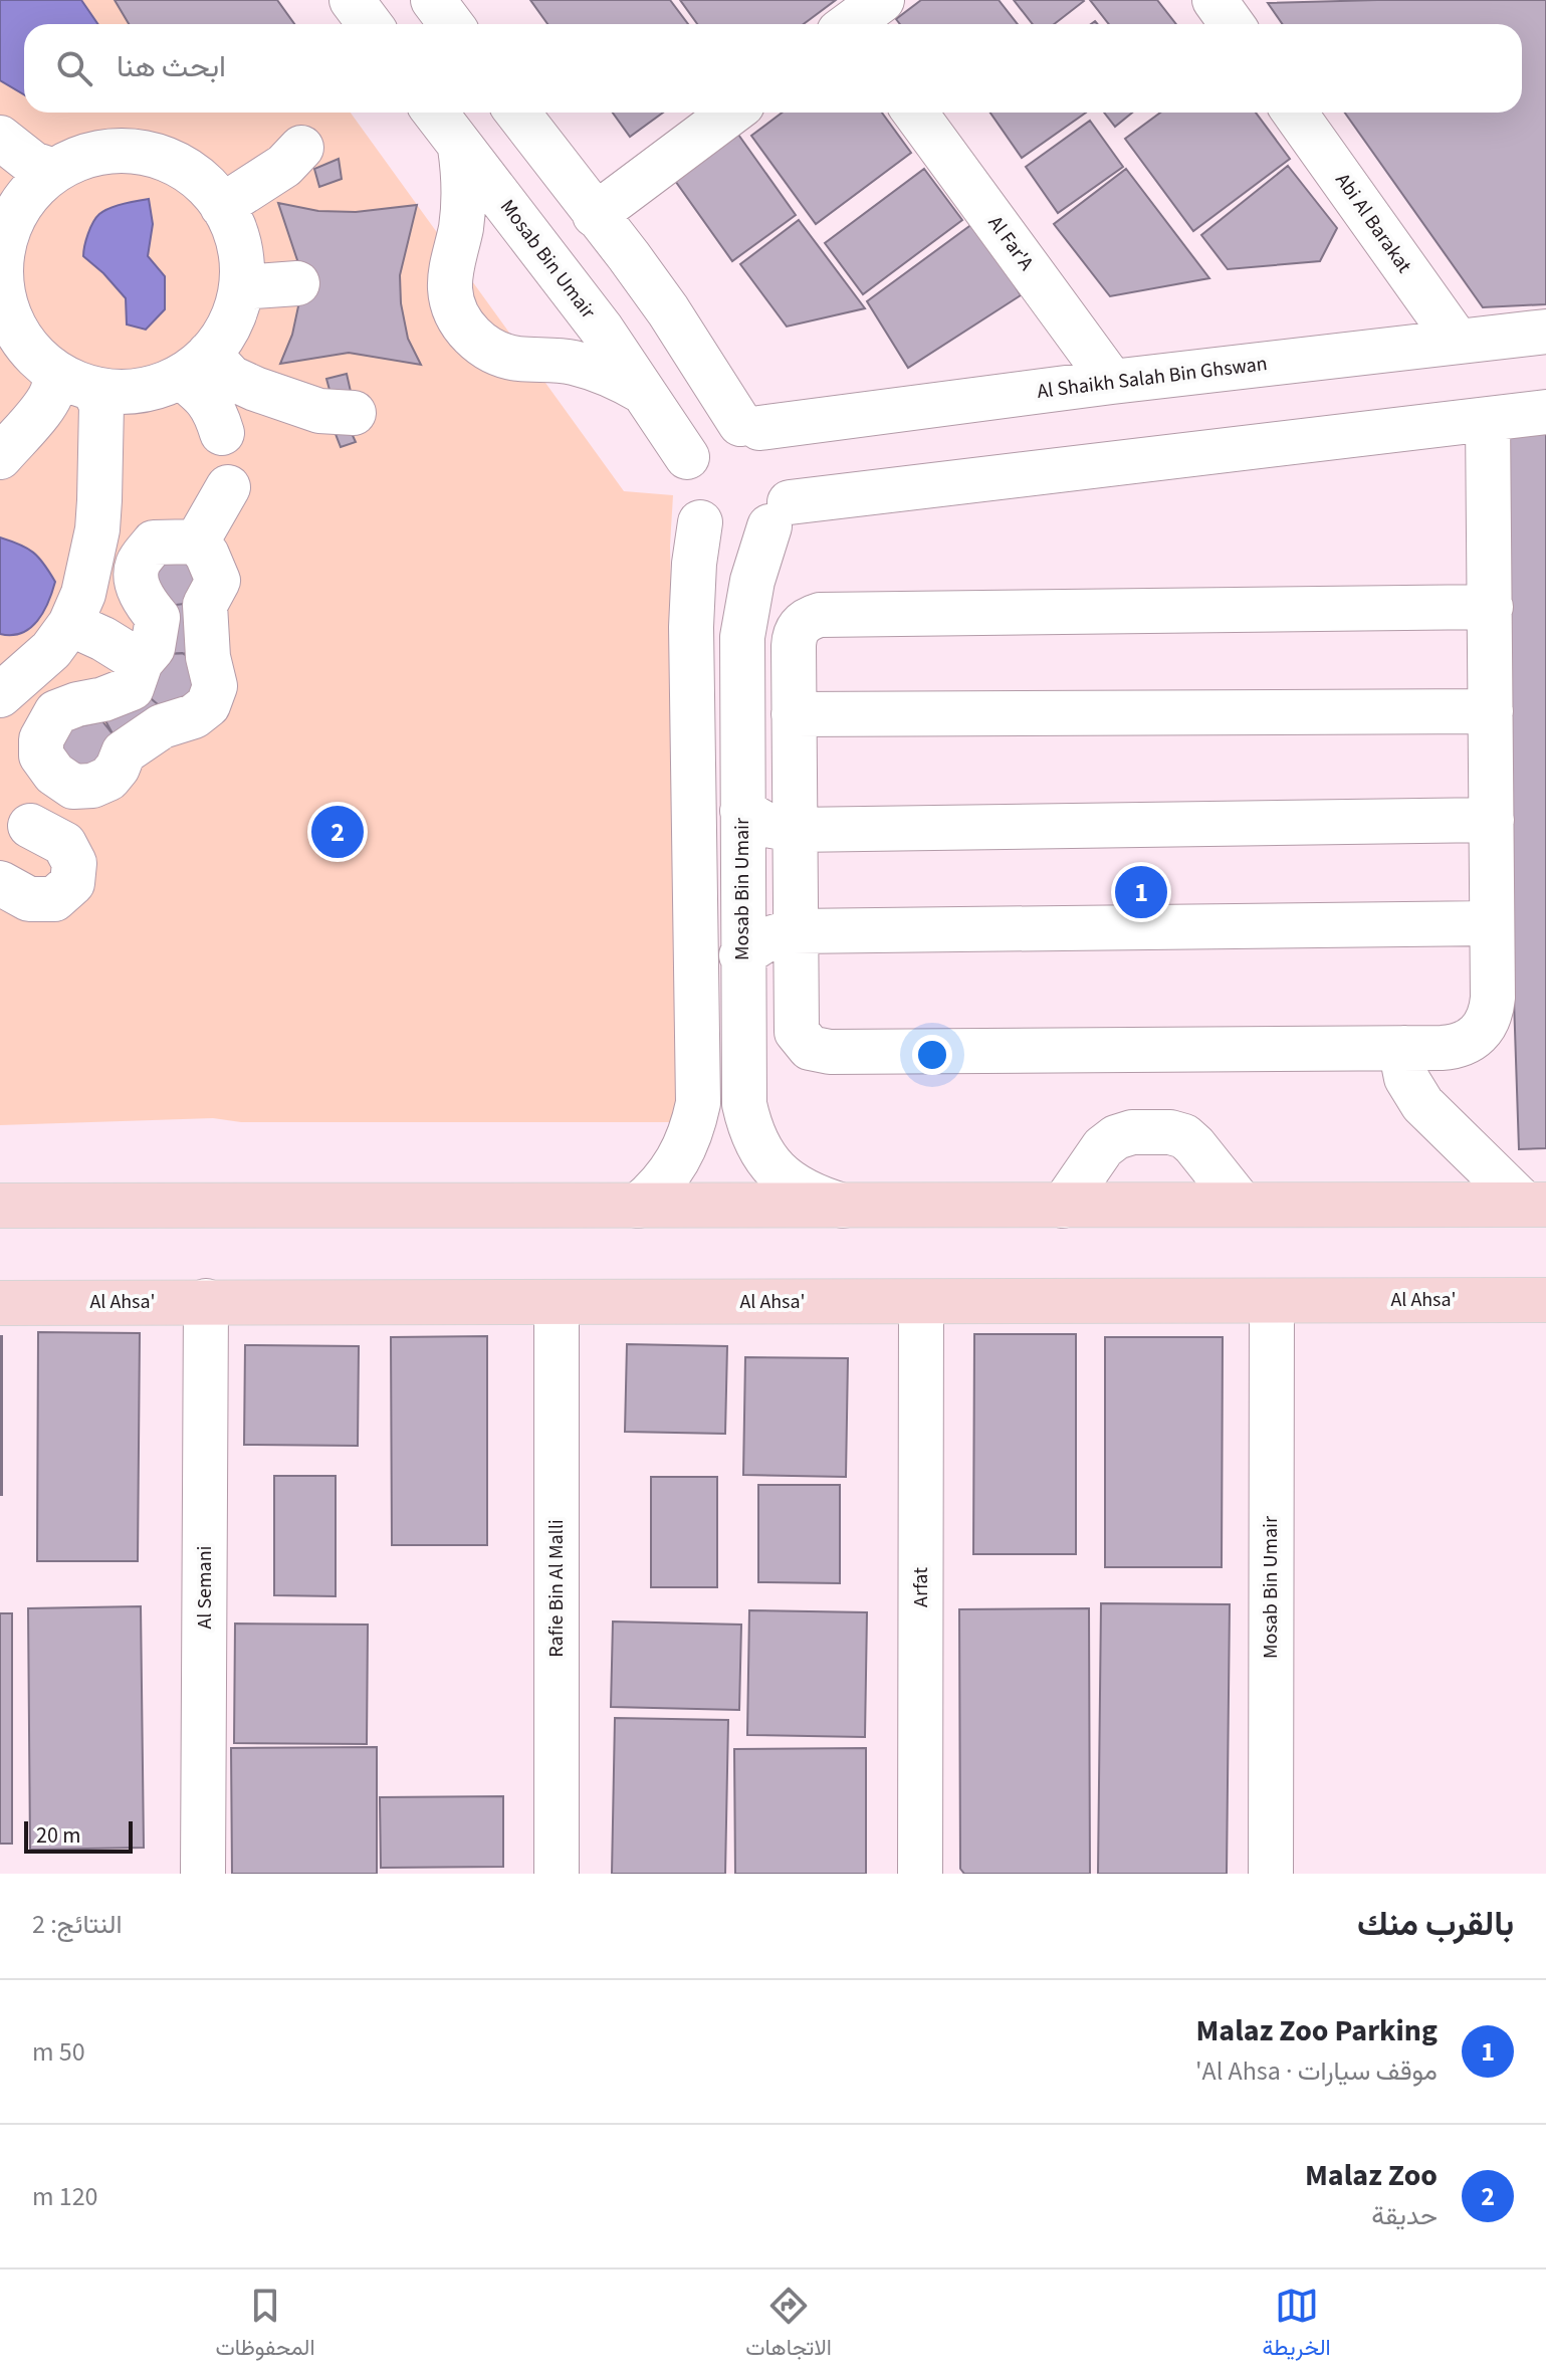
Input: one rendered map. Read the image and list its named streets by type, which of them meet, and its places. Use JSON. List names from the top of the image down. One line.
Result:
{"streets":{"main road":["Al Ahsa'"],"street":["Abi Al Barakat","Al Far'A","Mosab Bin Umair","Al Shaikh Salah Bin Ghswan","Al Semani","Arfat","Rafie Bin Al Malli"]},"crossings":[["Abi Al Barakat","Al Shaikh Salah Bin Ghswan"],["Al Far'A","Al Shaikh Salah Bin Ghswan"],["Mosab Bin Umair","Al Shaikh Salah Bin Ghswan"],["Mosab Bin Umair","Al Ahsa'"],["Al Ahsa'","Al Semani"],["Al Ahsa'","Arfat"],["Al Ahsa'","Rafie Bin Al Malli"]],"scale_bar":"20 m","page":{"search":"ابحث هنا","pins":["2","1"],"scale":"20 m","heading":["بالقرب منك","النتائج: 2"],"list":[{"mark":"1","name":"Malaz Zoo Parking","note":"موقف سيارات · Al Ahsa'","value":"50 m"},{"mark":"2","name":"Malaz Zoo","note":"حديقة","value":"120 m"}],"nav":["الخريطة","الاتجاهات","المحفوظات"]}}
